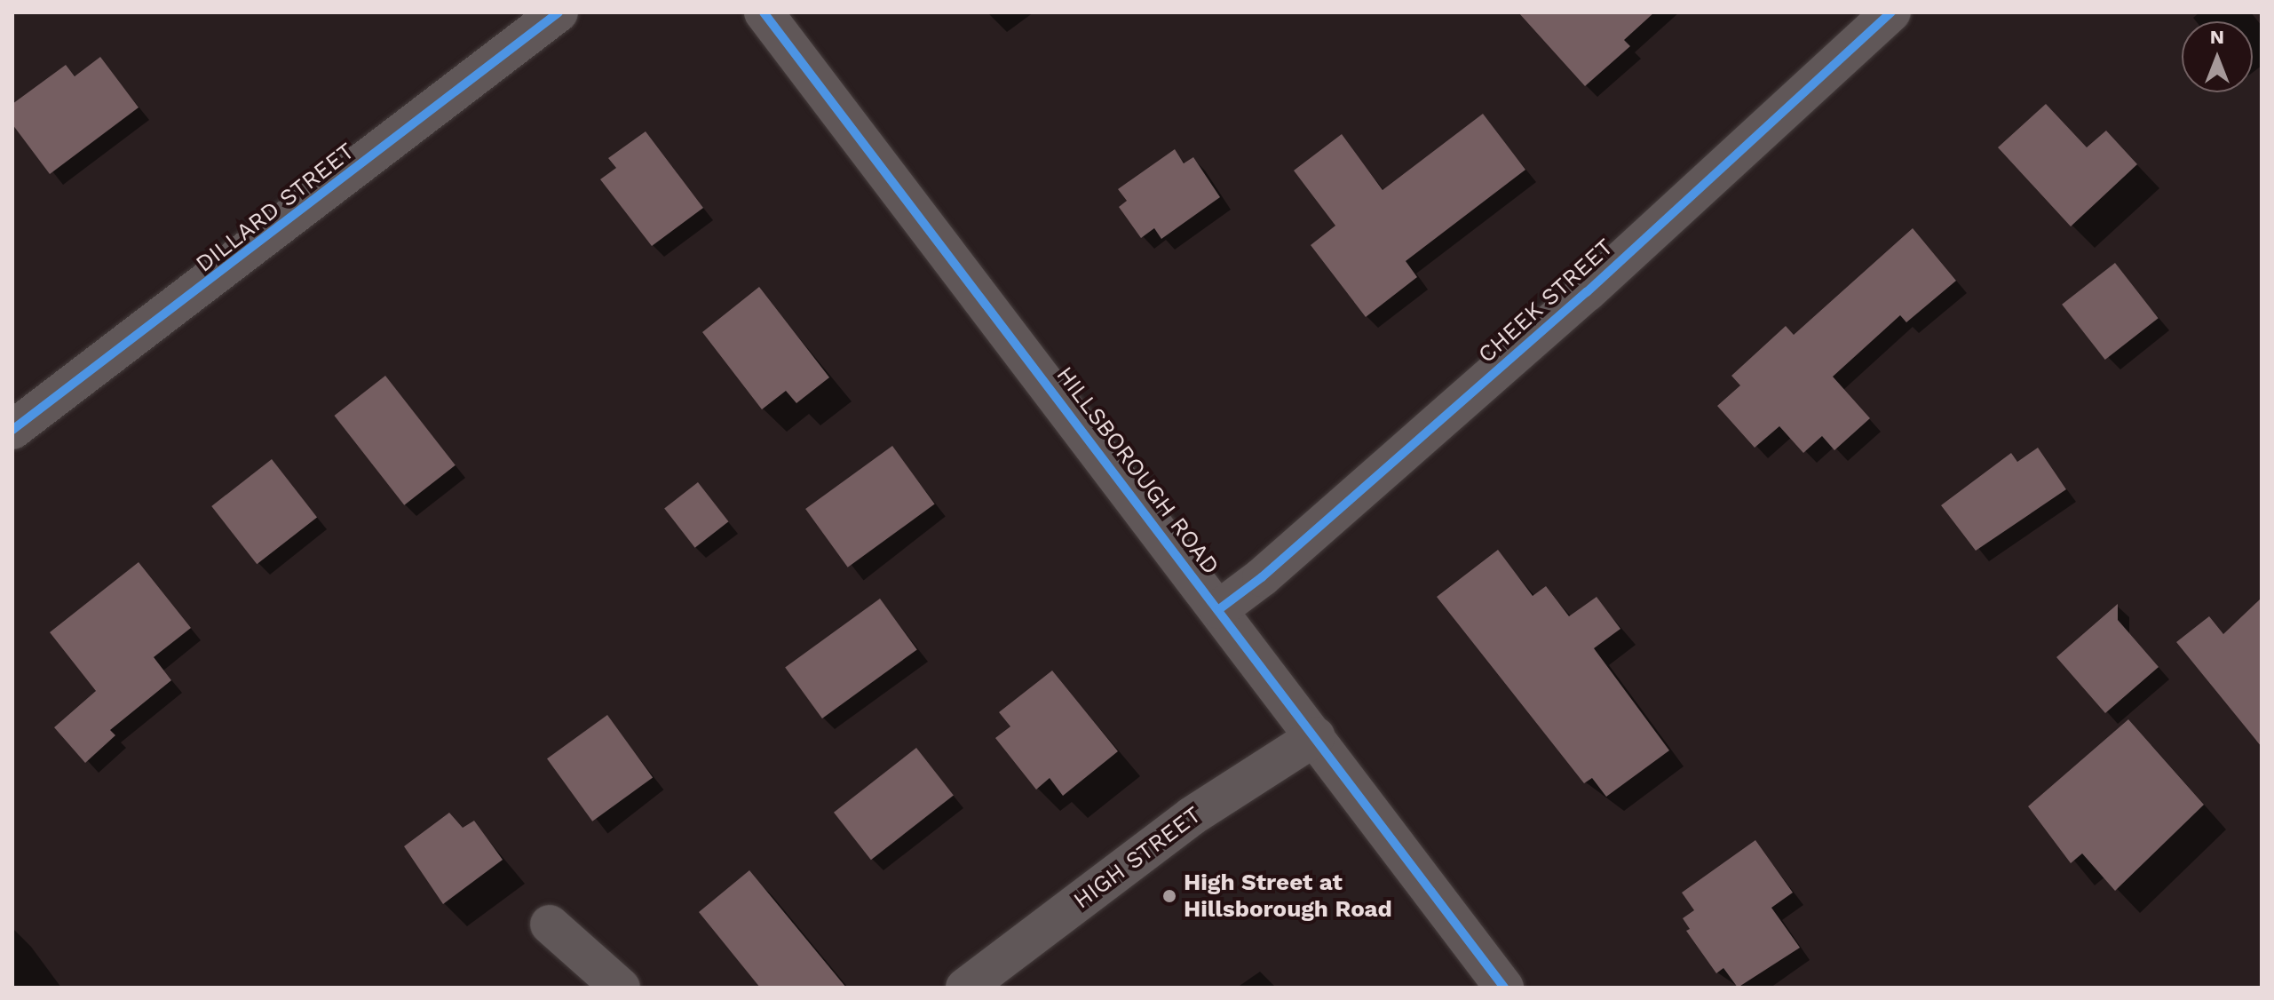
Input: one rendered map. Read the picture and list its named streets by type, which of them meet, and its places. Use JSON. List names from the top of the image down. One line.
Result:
{"streets":{"street":["DILLARD STREET","CHEEK STREET","HILLSBOROUGH ROAD","HIGH STREET"]},"crossings":[["CHEEK STREET","HILLSBOROUGH ROAD"],["HILLSBOROUGH ROAD","HIGH STREET"]],"places":["High Street at Hillsborough Road"],"north":"top"}
